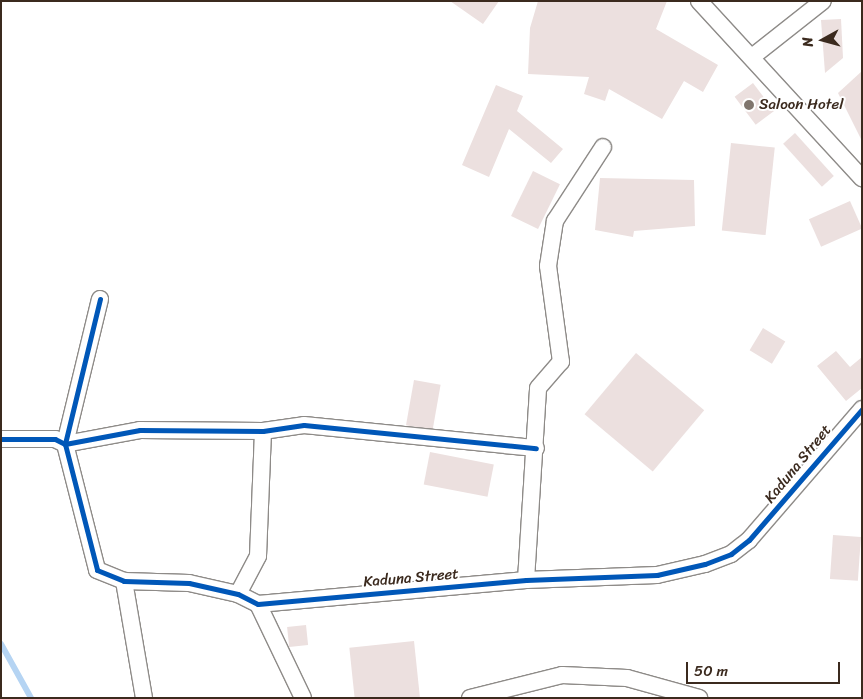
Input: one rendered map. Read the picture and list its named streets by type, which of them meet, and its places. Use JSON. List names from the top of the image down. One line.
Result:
{"streets":{"street":["Kaduna Street"]},"places":["Saloon Hotel"],"scale_bar":"50 m","north":"left"}
